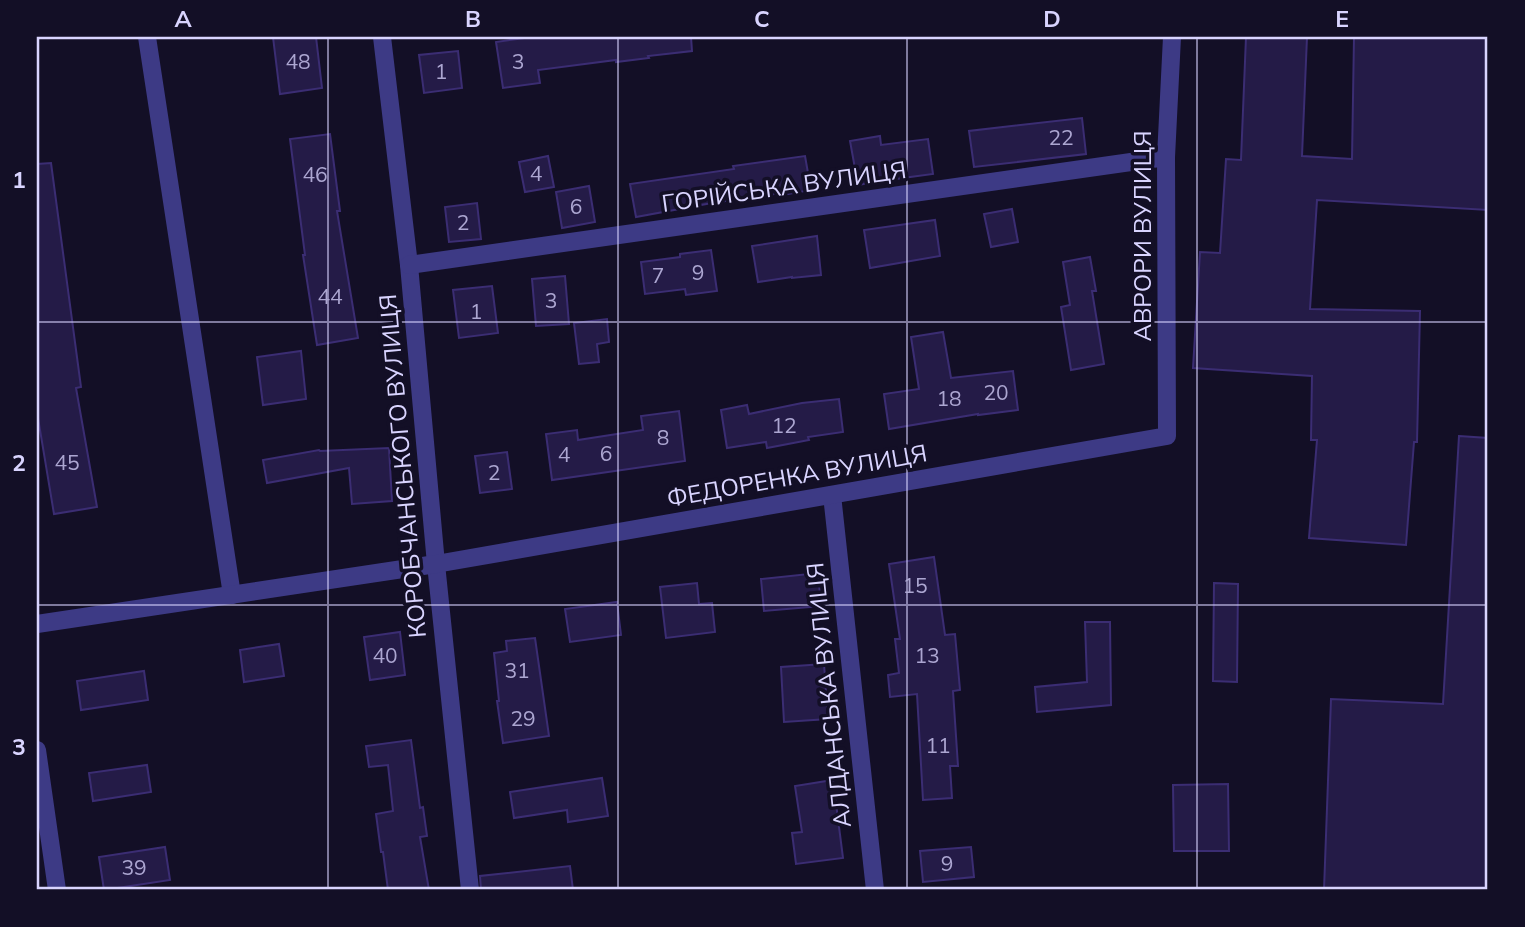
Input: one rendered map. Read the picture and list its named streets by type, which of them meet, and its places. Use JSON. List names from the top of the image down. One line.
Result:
{"streets":{"street":["ГОРІЙСЬКА ВУЛИЦЯ","АВРОРИ ВУЛИЦЯ","КОРОБЧАНСЬКОГО ВУЛИЦЯ","ФЕДОРЕНКА ВУЛИЦЯ","АЛДАНСЬКА ВУЛИЦЯ"]},"crossings":[["ГОРІЙСЬКА ВУЛИЦЯ","АВРОРИ ВУЛИЦЯ"],["ГОРІЙСЬКА ВУЛИЦЯ","КОРОБЧАНСЬКОГО ВУЛИЦЯ"],["АВРОРИ ВУЛИЦЯ","ФЕДОРЕНКА ВУЛИЦЯ"],["КОРОБЧАНСЬКОГО ВУЛИЦЯ","ФЕДОРЕНКА ВУЛИЦЯ"],["ФЕДОРЕНКА ВУЛИЦЯ","АЛДАНСЬКА ВУЛИЦЯ"]],"house_numbers":["48","3","1","22","4","46","6","2","9","7","44","3","1","20","18","12","8","6","4","45","2","15","40","13","31","29","11","9","39"],"grid":{"columns":["A","B","C","D","E"],"rows":["1","2","3"]}}
